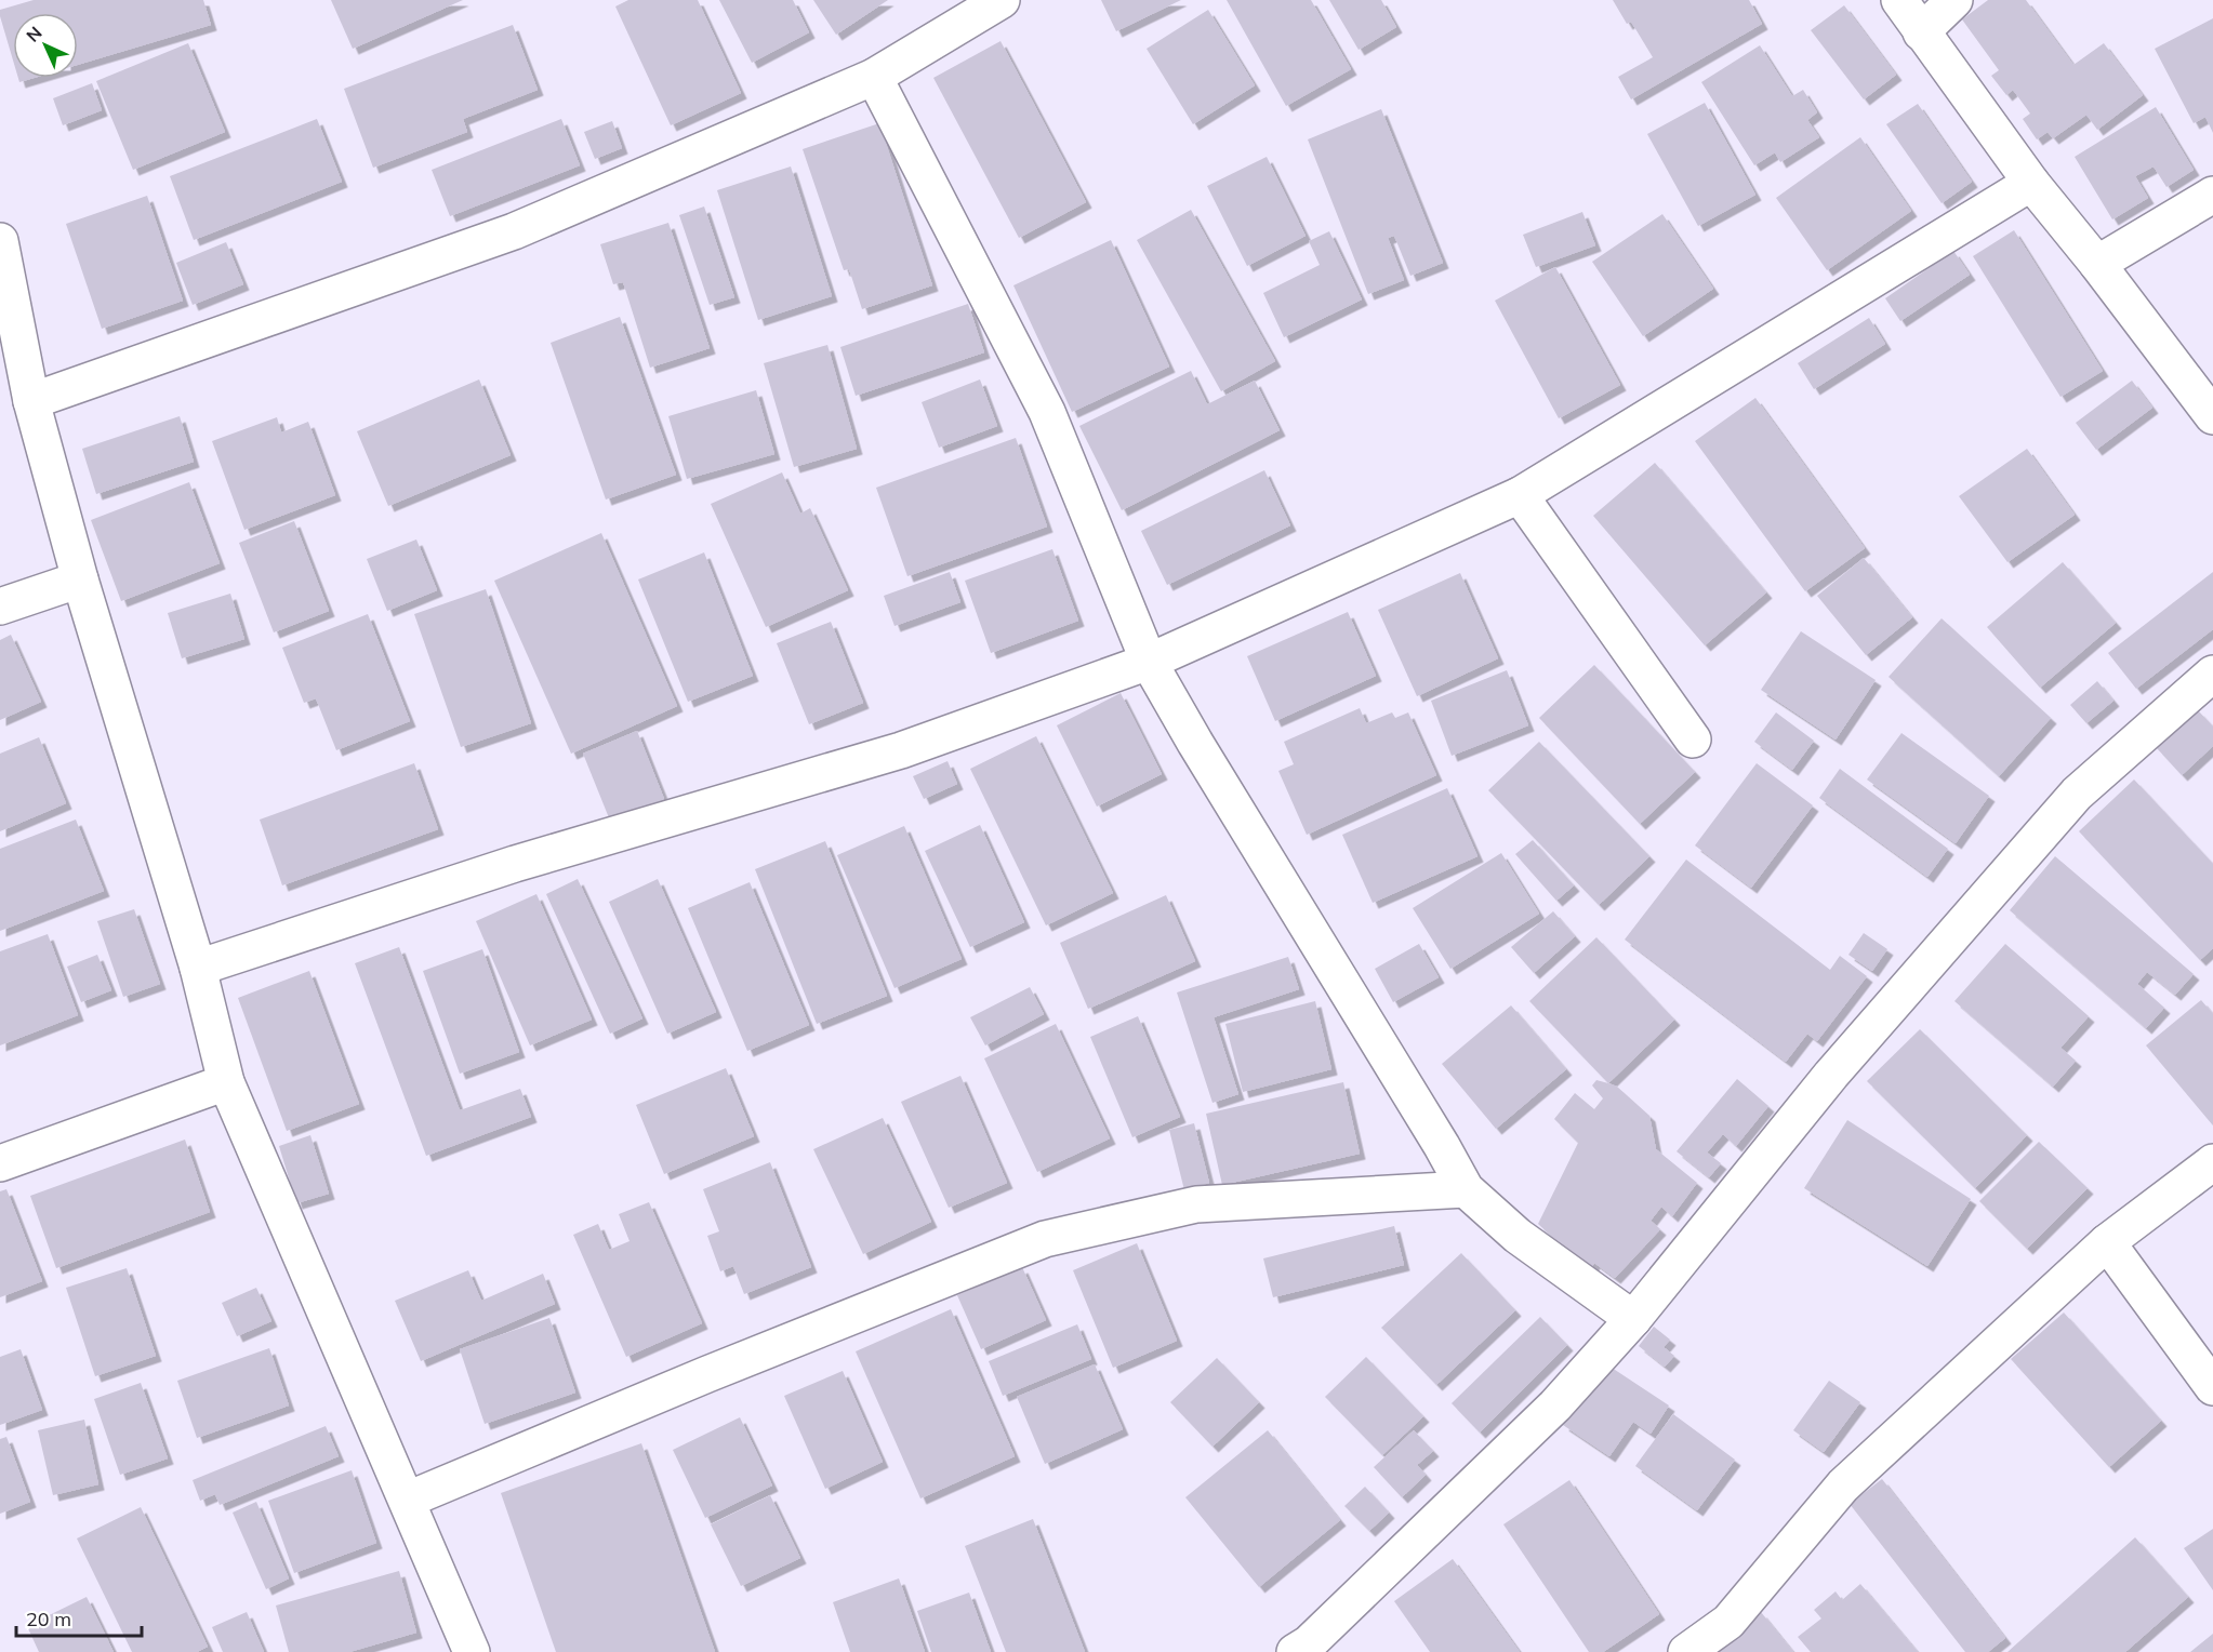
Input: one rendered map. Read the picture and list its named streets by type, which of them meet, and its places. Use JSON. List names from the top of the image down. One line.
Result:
{"scale_bar":"20 m","north":"top left"}
